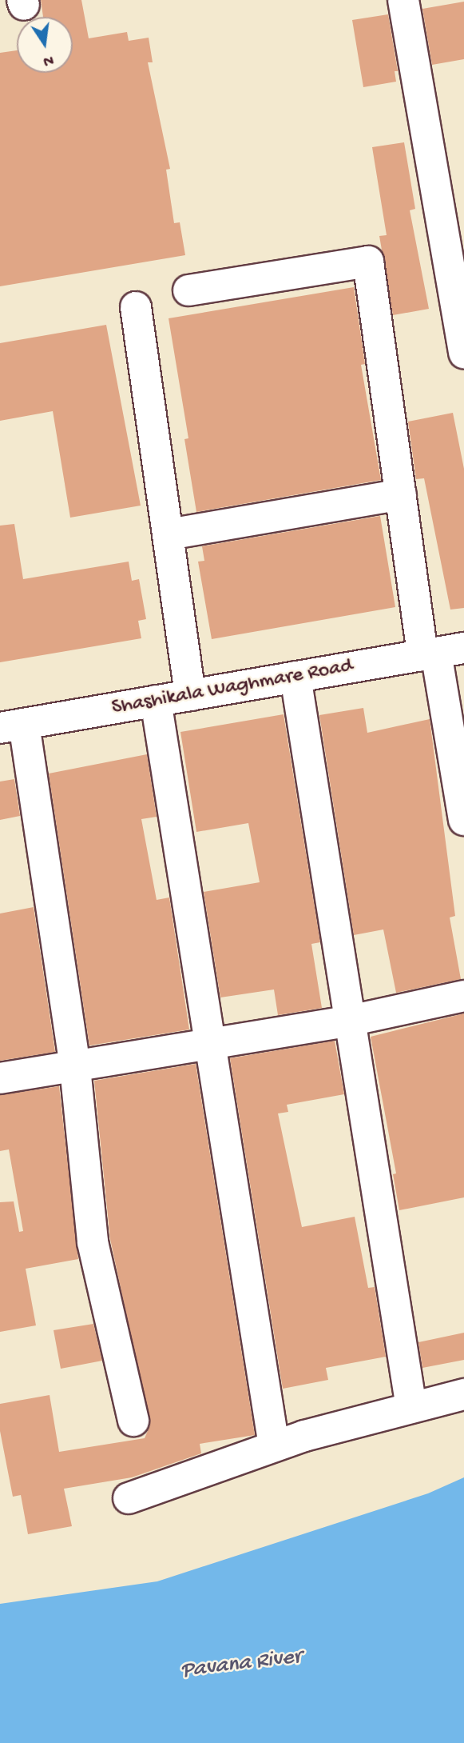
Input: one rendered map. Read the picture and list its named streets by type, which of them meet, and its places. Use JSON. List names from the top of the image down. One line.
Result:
{"streets":{"street":["Shashikala Waghmare Road"]},"water":["Pavana River"],"north":"bottom"}
